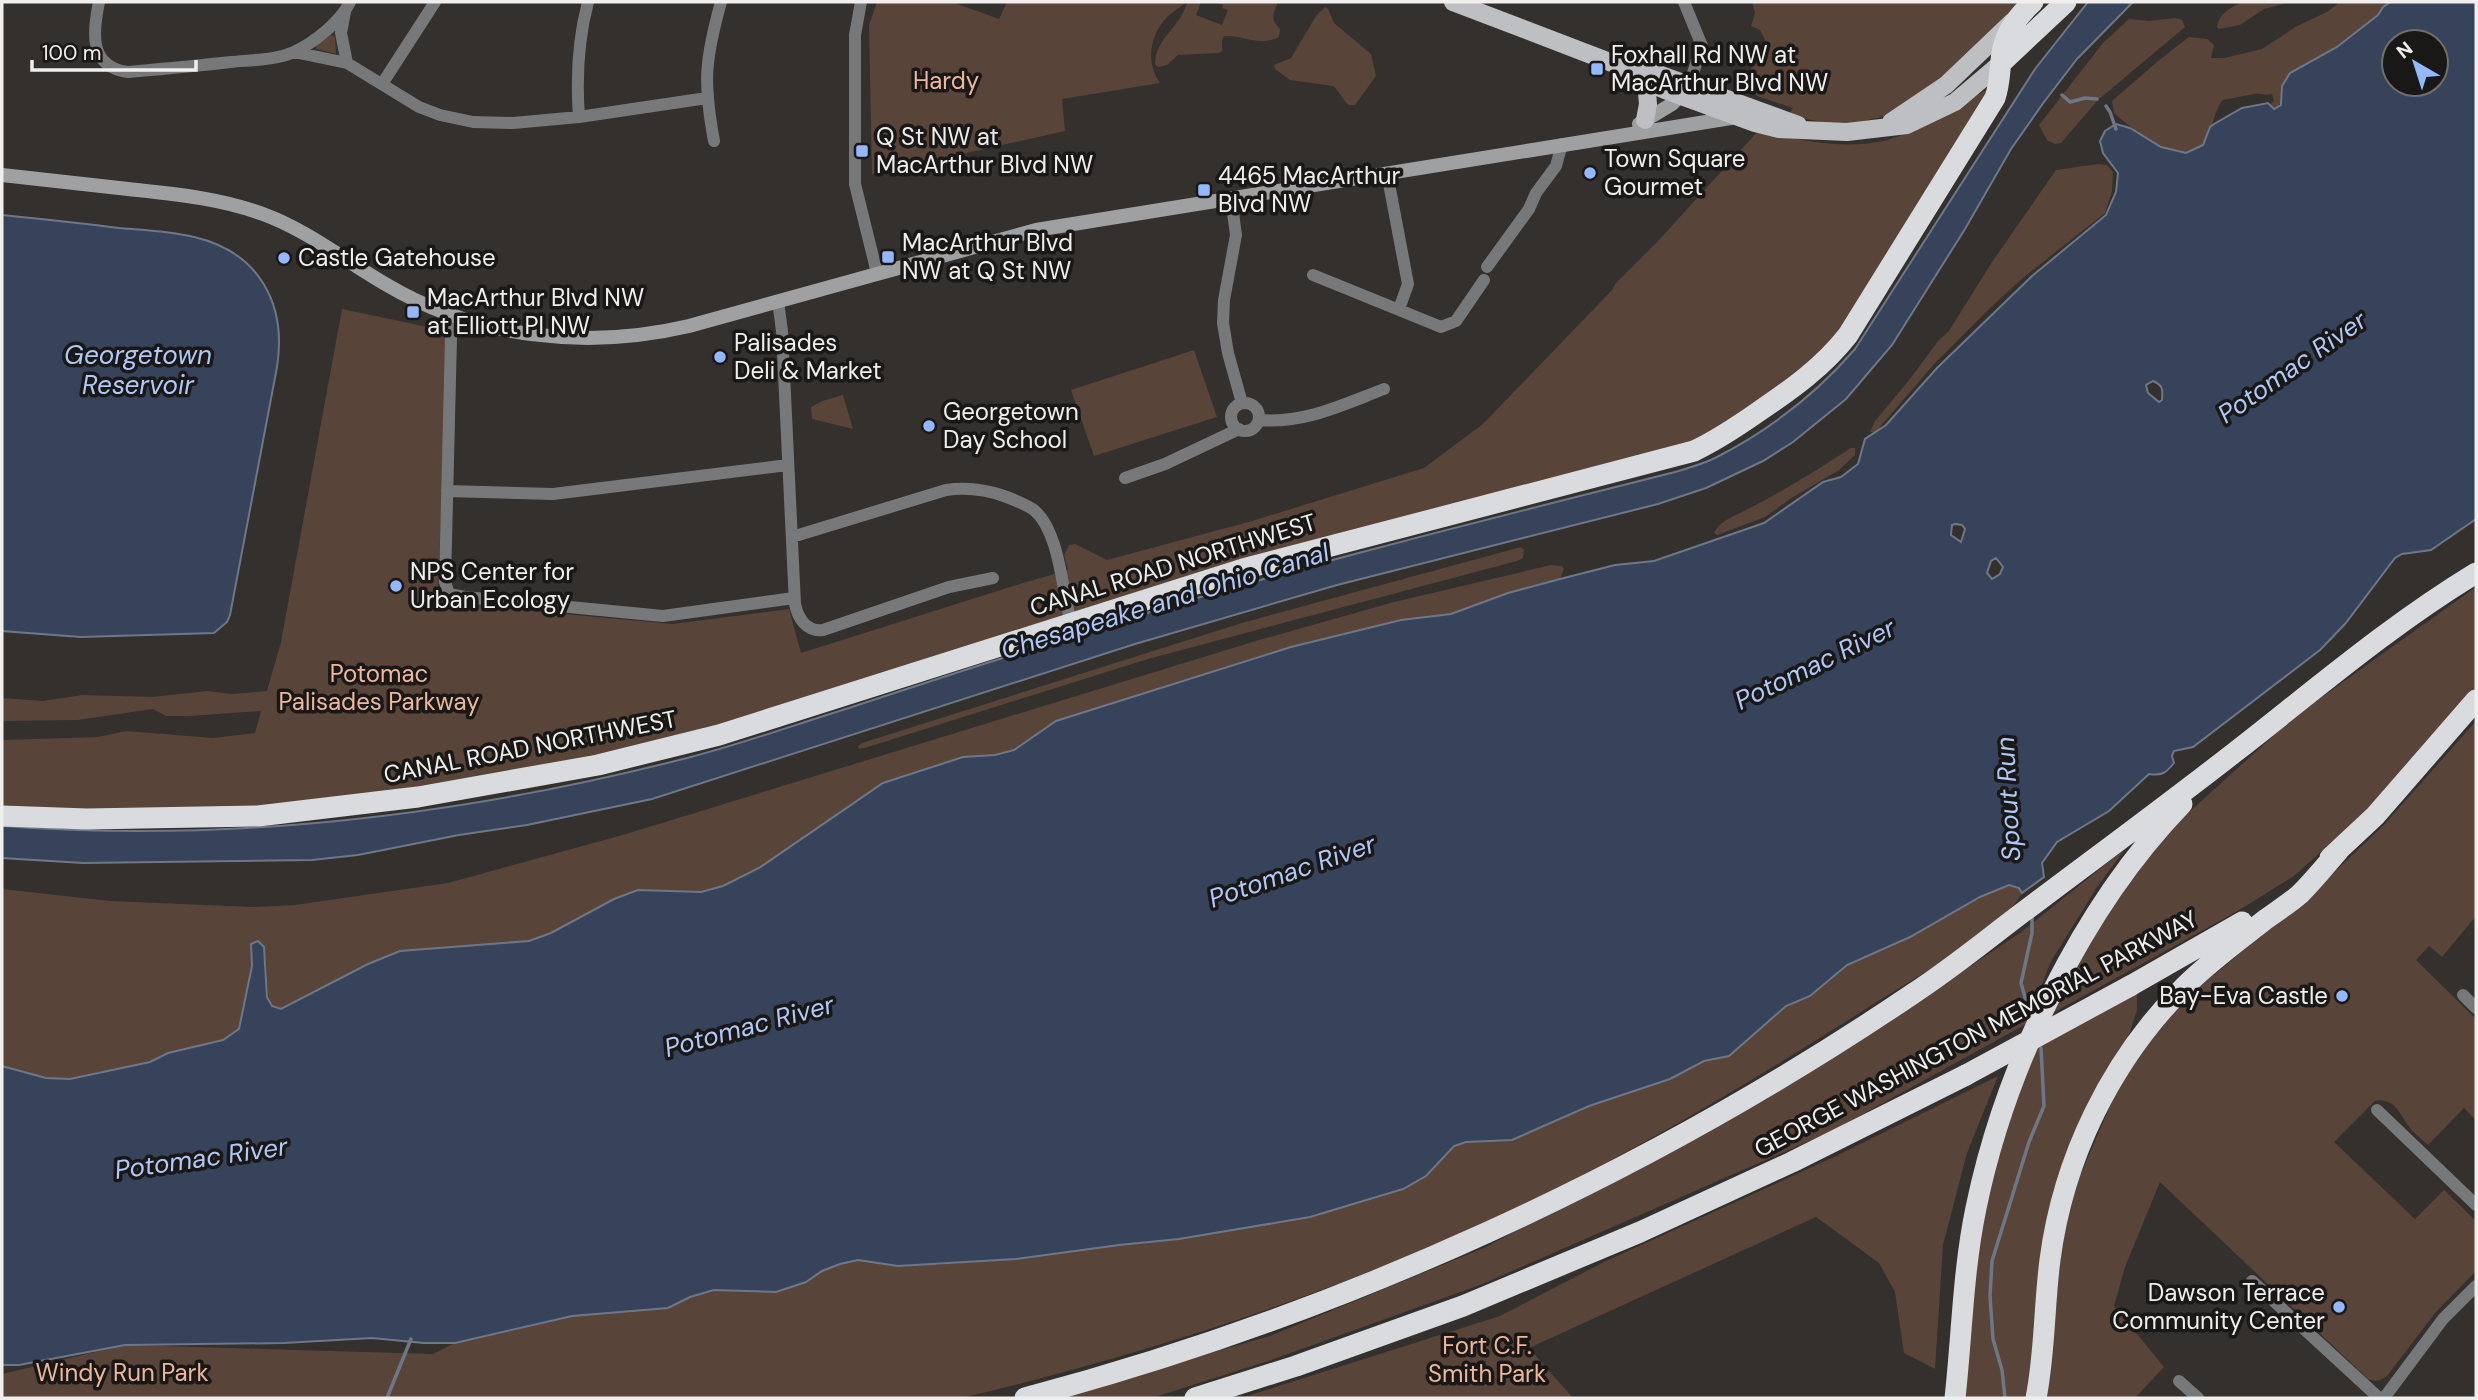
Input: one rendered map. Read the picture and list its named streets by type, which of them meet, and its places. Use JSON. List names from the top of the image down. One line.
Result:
{"streets":{"highway":["CANAL ROAD NORTHWEST","GEORGE WASHINGTON MEMORIAL PARKWAY"]},"water":["Georgetown Reservoir","Potomac River","Chesapeake and Ohio Canal","Spout Run"],"parks":["Hardy","Potomac Palisades Parkway","Fort C.F. Smith Park","Windy Run Park"],"places":{"transit":["Foxhall Rd NW at MacArthur Blvd NW","Q St NW at MacArthur Blvd NW","4465 MacArthur Blvd NW","MacArthur Blvd NW at Q St NW","MacArthur Blvd NW at Elliott Pl NW"],"other":["Town Square Gourmet","Castle Gatehouse","Palisades Deli & Market","Georgetown Day School","NPS Center for Urban Ecology","Bay-Eva Castle","Dawson Terrace Community Center"]},"scale_bar":"100 m","north":"top left"}
